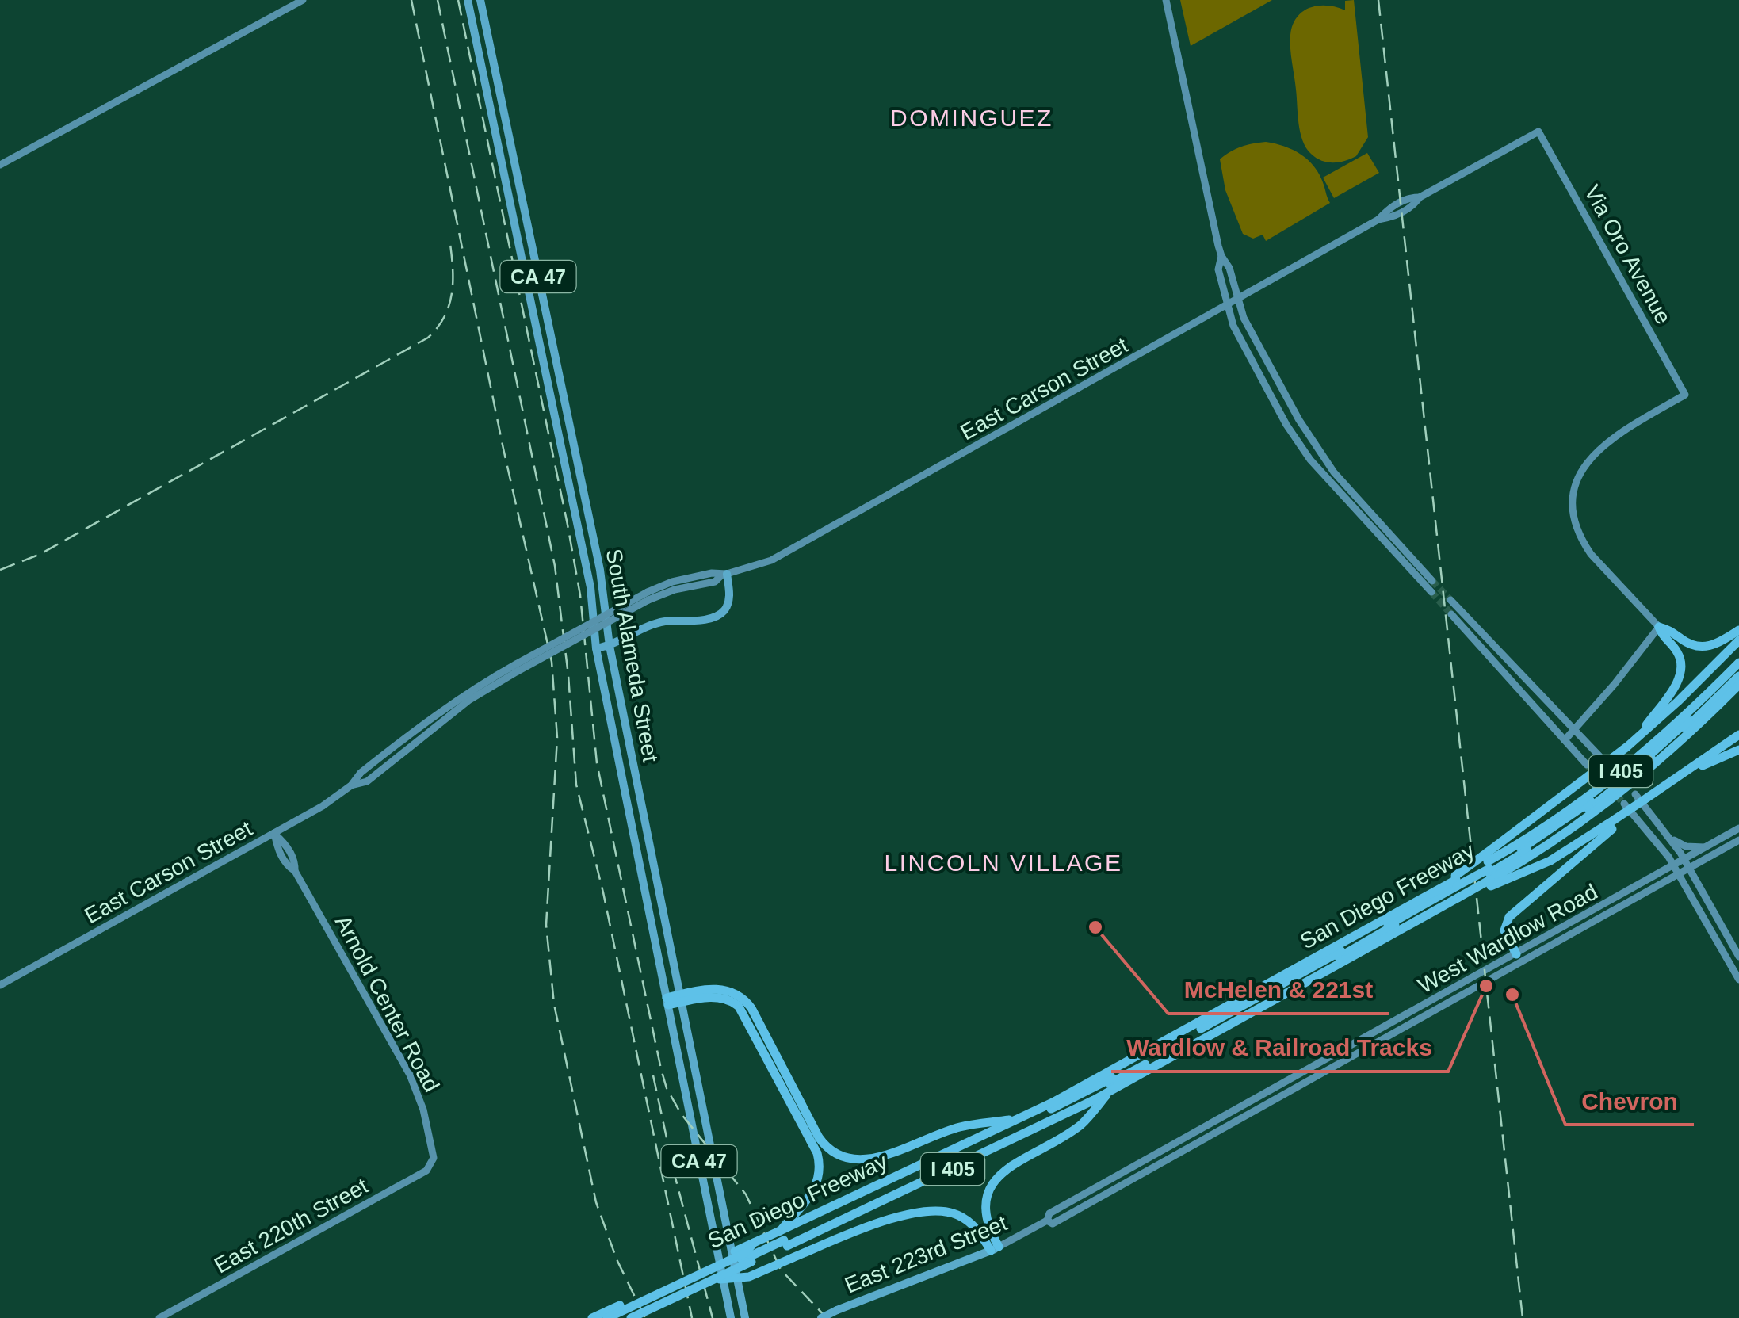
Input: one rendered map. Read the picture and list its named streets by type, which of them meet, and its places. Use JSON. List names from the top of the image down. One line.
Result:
{"streets":{"highway":["I 405","San Diego Freeway"],"main road":["Via Oro Avenue","CA 47","East Carson Street","South Alameda Street","West Wardlow Road","Arnold Center Road","East 220th Street","East 223rd Street"]},"crossings":[["Via Oro Avenue","East Carson Street"],["East Carson Street","Arnold Center Road"],["West Wardlow Road","East 223rd Street"],["Arnold Center Road","East 220th Street"]],"districts":["DOMINGUEZ","LINCOLN VILLAGE"],"places":["McHelen & 221st","Wardlow & Railroad Tracks","Chevron"]}
